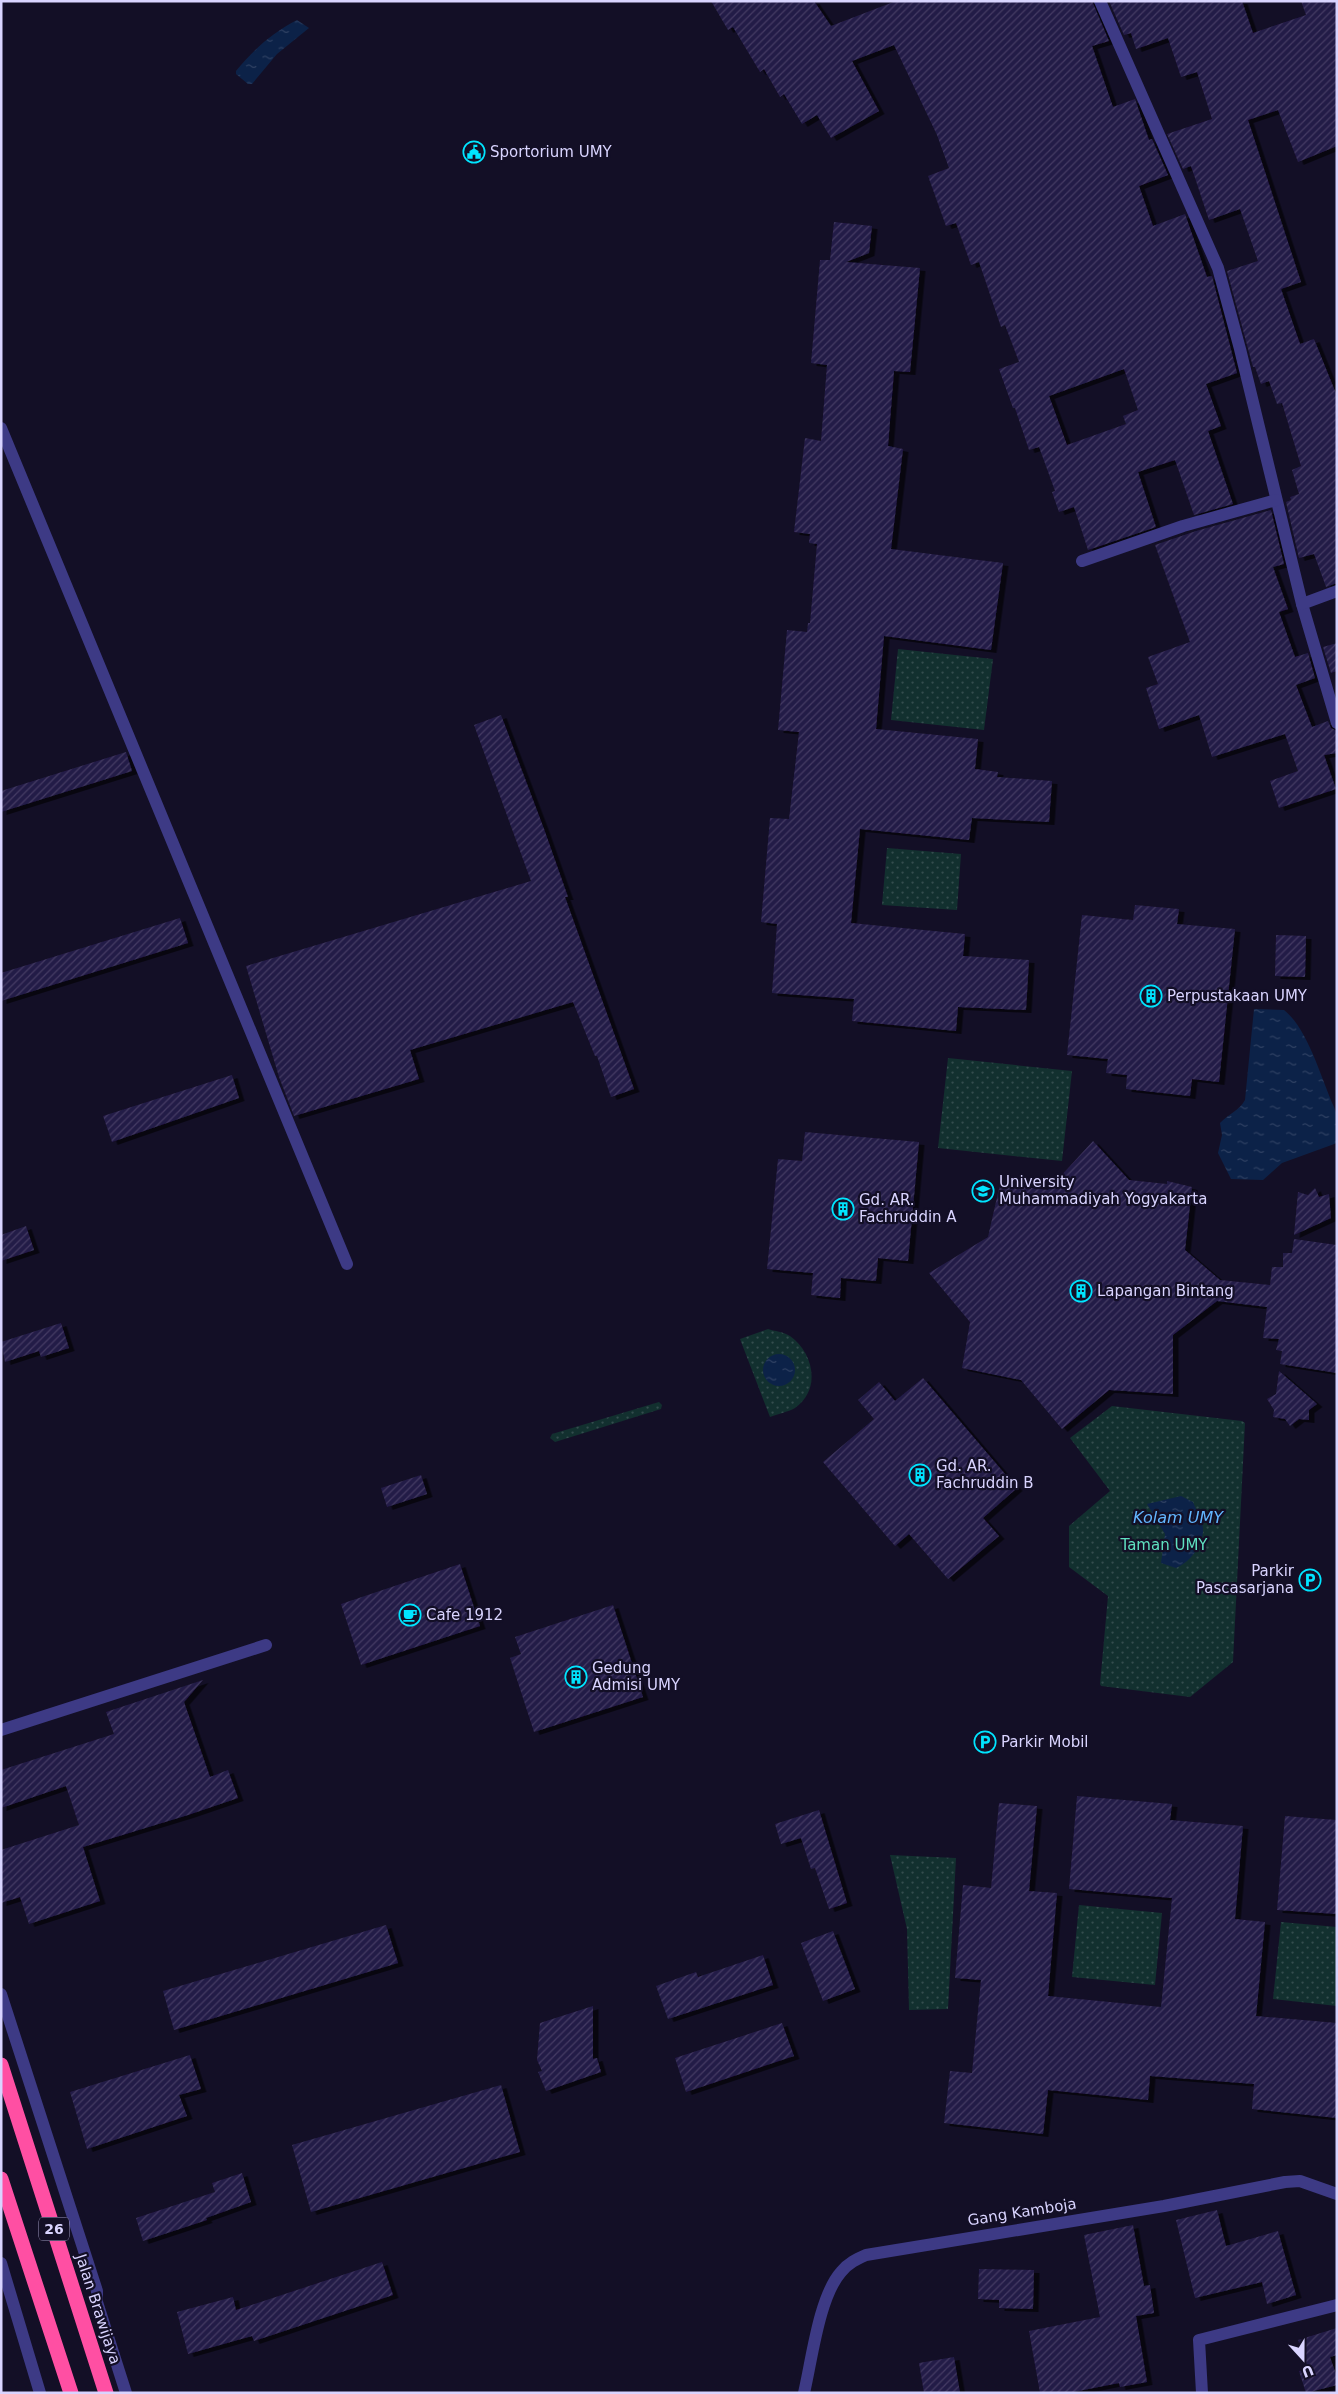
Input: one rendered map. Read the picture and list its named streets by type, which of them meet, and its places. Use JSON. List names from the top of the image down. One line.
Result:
{"streets":{"highway":["26","Jalan Brawijaya"],"street":["Gang Kamboja"]},"water":["Kolam UMY"],"parks":["Taman UMY"],"places":{"public building":["Sportorium UMY"],"building":["Perpustakaan UMY","Gd. AR. Fachruddin A","Lapangan Bintang","Gd. AR. Fachruddin B","Gedung Admisi UMY"],"school or university":["University Muhammadiyah Yogyakarta"],"parking":["Parkir Pascasarjana","Parkir Mobil"],"cafe":["Cafe 1912"]},"north":"bottom"}
